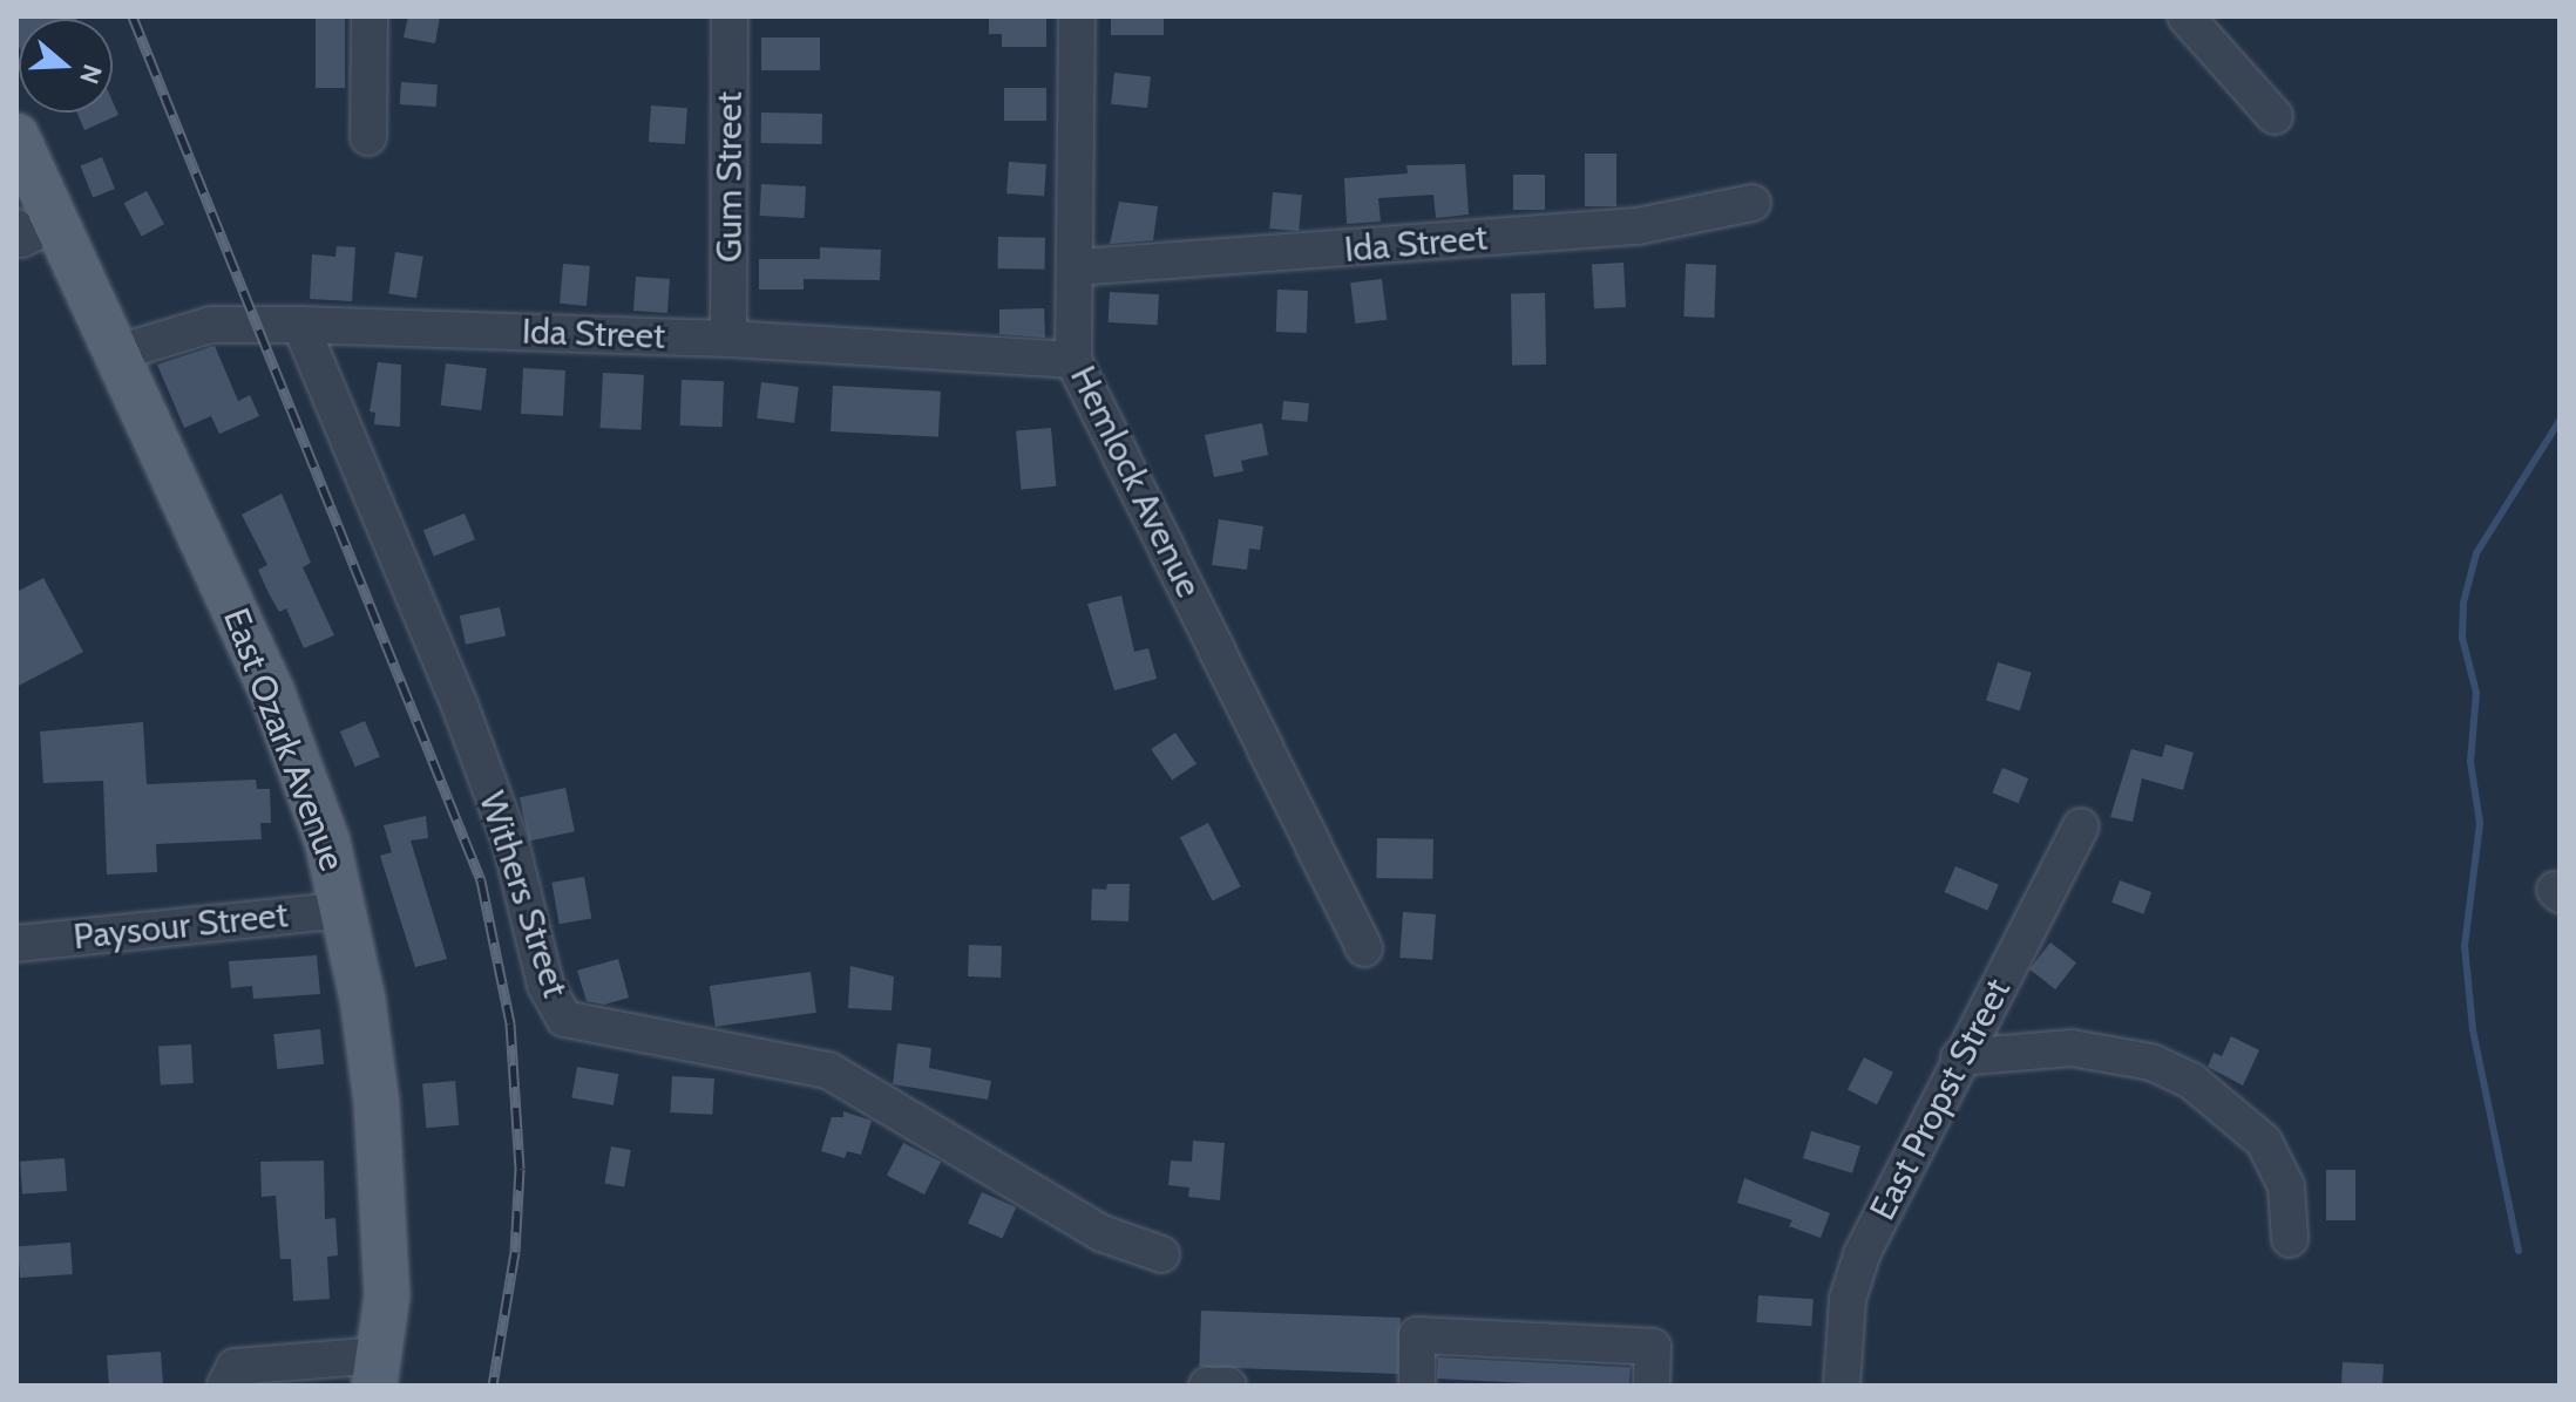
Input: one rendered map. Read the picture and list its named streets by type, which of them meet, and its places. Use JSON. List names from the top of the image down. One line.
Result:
{"streets":{"main road":["East Ozark Avenue"],"street":["Gum Street","Ida Street","Hemlock Avenue","Withers Street","Paysour Street","East Propst Street"]},"crossings":[["Gum Street","Ida Street"],["Ida Street","Hemlock Avenue"],["Ida Street","East Ozark Avenue"],["Ida Street","Withers Street"],["East Ozark Avenue","Paysour Street"]],"north":"right"}
